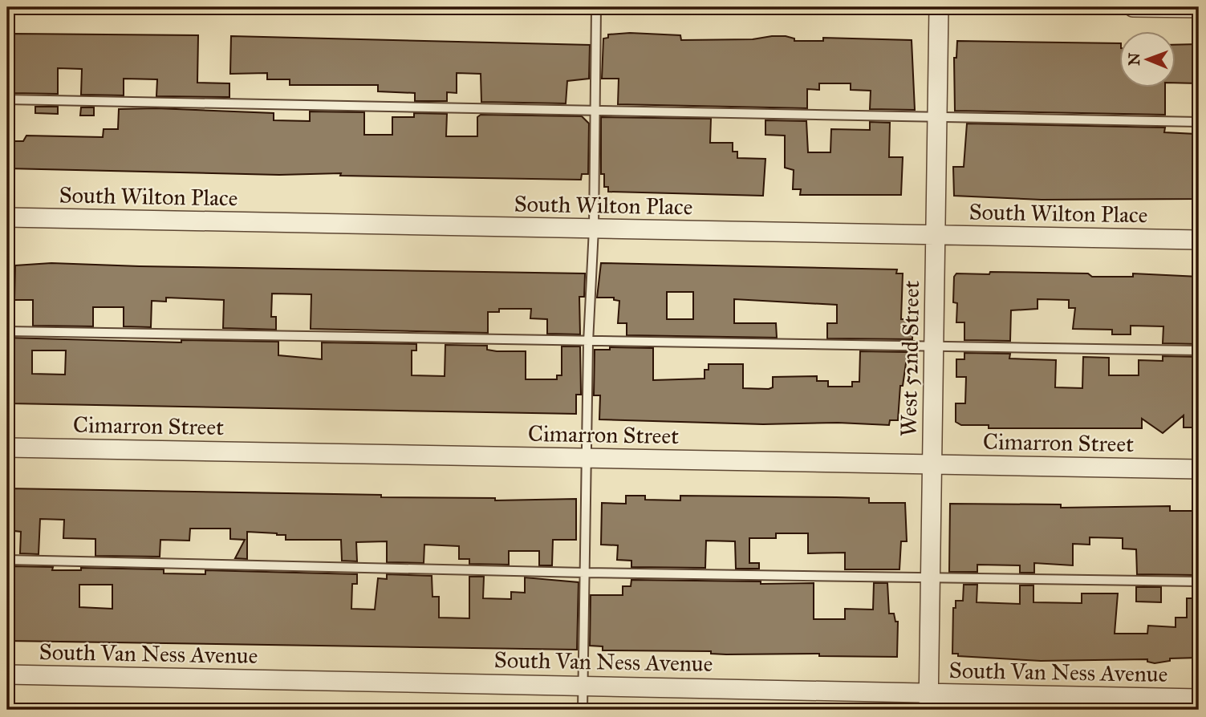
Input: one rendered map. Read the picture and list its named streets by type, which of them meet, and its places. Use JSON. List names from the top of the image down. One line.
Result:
{"streets":{"street":["South Wilton Place","West 52nd Street","Cimarron Street","South Van Ness Avenue"]},"crossings":[["South Wilton Place","West 52nd Street"],["West 52nd Street","Cimarron Street"],["West 52nd Street","South Van Ness Avenue"]],"north":"left"}
